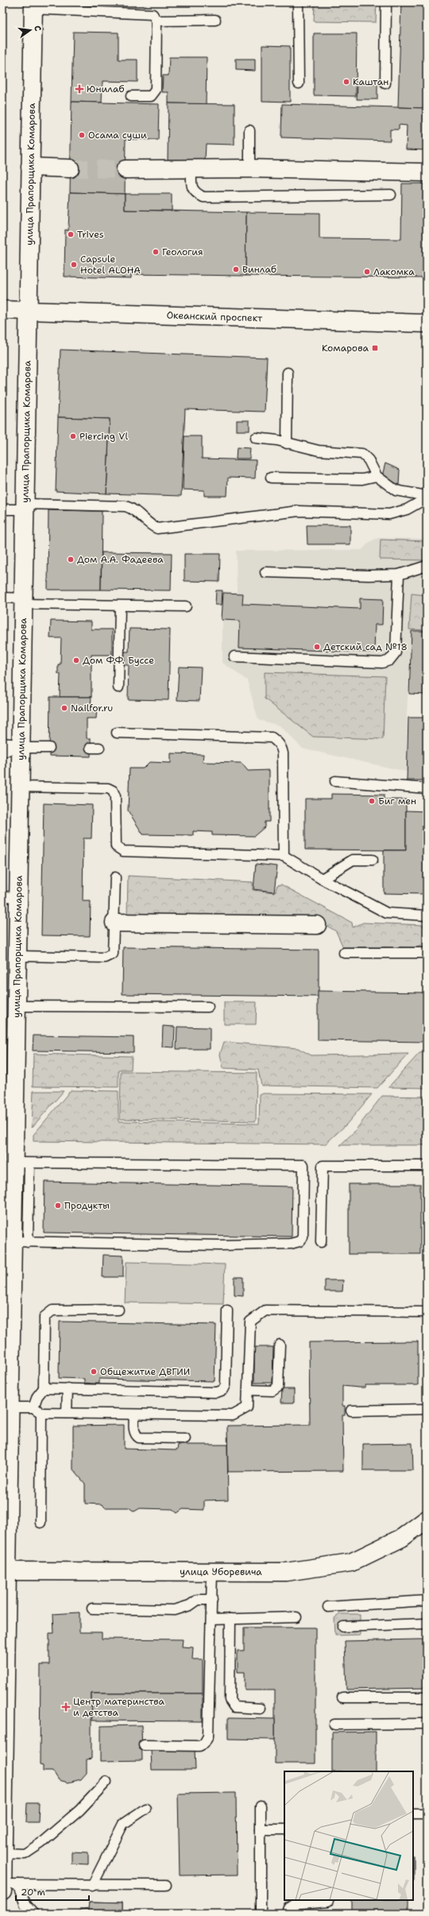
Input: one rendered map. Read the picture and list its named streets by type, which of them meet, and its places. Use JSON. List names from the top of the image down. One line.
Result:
{"streets":{"main road":["улица Прапорщика Комарова","Океанский проспект","улица Уборевича"]},"crossings":[["улица Прапорщика Комарова","Океанский проспект"],["улица Прапорщика Комарова","улица Уборевича"]],"places":{"other":["Каштан","Осама суши","Trives","Геология","Capsule Hotel ALOHA","Винлаб","Лакомка","Piercing Vl","Дом А.А. Фадеева","Детский сад №18","Дом Ф.Ф. Буссе","Nailfor.ru","Биг мен","Продукты","Общежитие ДВГИИ"],"health":["Юнилаб","Центр материнства и детства"],"transit":["Комарова"]},"scale_bar":"20 m","north":"right"}
